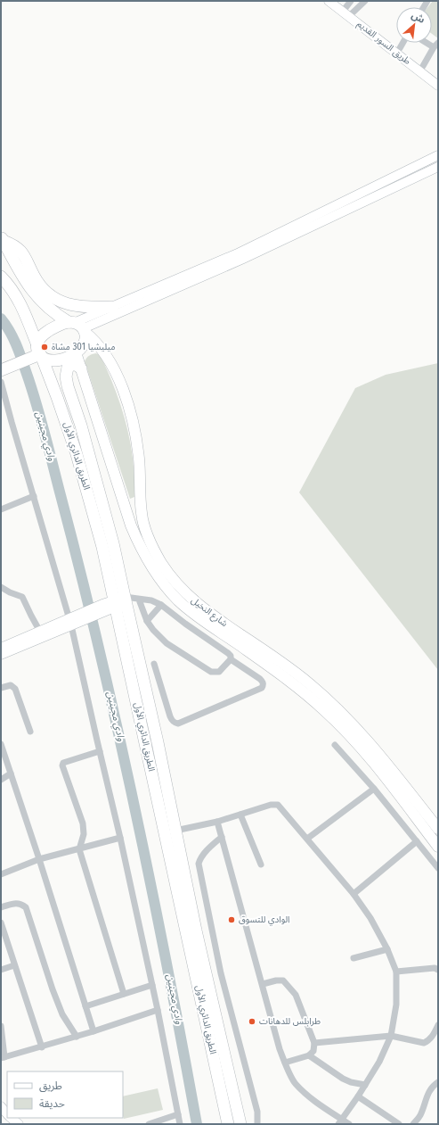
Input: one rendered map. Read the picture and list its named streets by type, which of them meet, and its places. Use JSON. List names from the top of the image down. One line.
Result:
{"streets":{"highway":["الطريق الدائري الأول"],"main road":["طريق السور القديم","شارع النخيل"]},"crossings":[["الطريق الدائري الأول","شارع النخيل"]],"water":["وادي مجينين"],"places":["ميليشيا 301 مشاة","الوادي للتسوق","طرابلس للدهانات"],"legend":["طريق","حديقة"],"north":"top right"}
